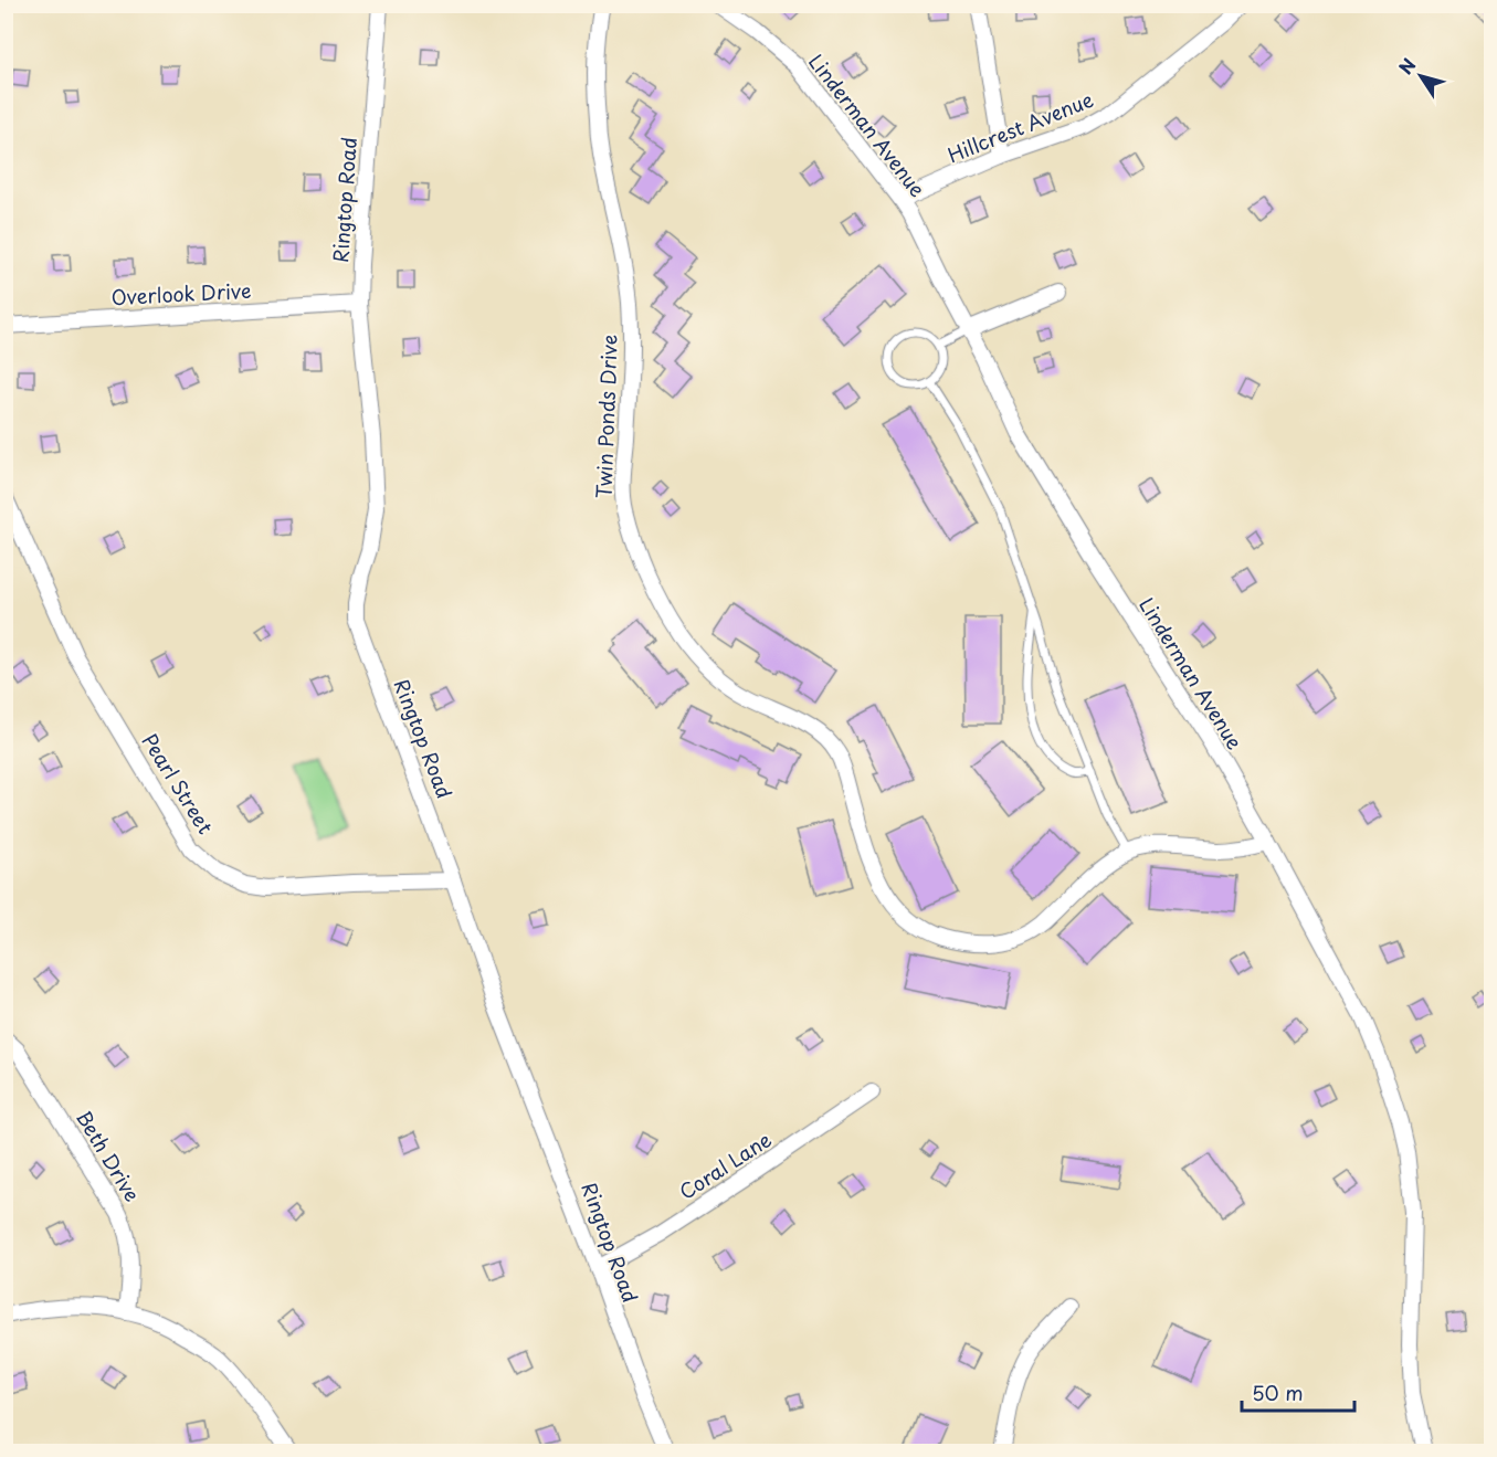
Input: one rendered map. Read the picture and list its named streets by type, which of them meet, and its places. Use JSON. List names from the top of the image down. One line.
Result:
{"streets":{"street":["Linderman Avenue","Hillcrest Avenue","Ringtop Road","Overlook Drive","Twin Ponds Drive","Pearl Street","Beth Drive","Coral Lane"]},"crossings":[["Linderman Avenue","Hillcrest Avenue"],["Linderman Avenue","Twin Ponds Drive"],["Ringtop Road","Overlook Drive"],["Ringtop Road","Pearl Street"],["Ringtop Road","Coral Lane"]],"scale_bar":"50 m","north":"top left"}
